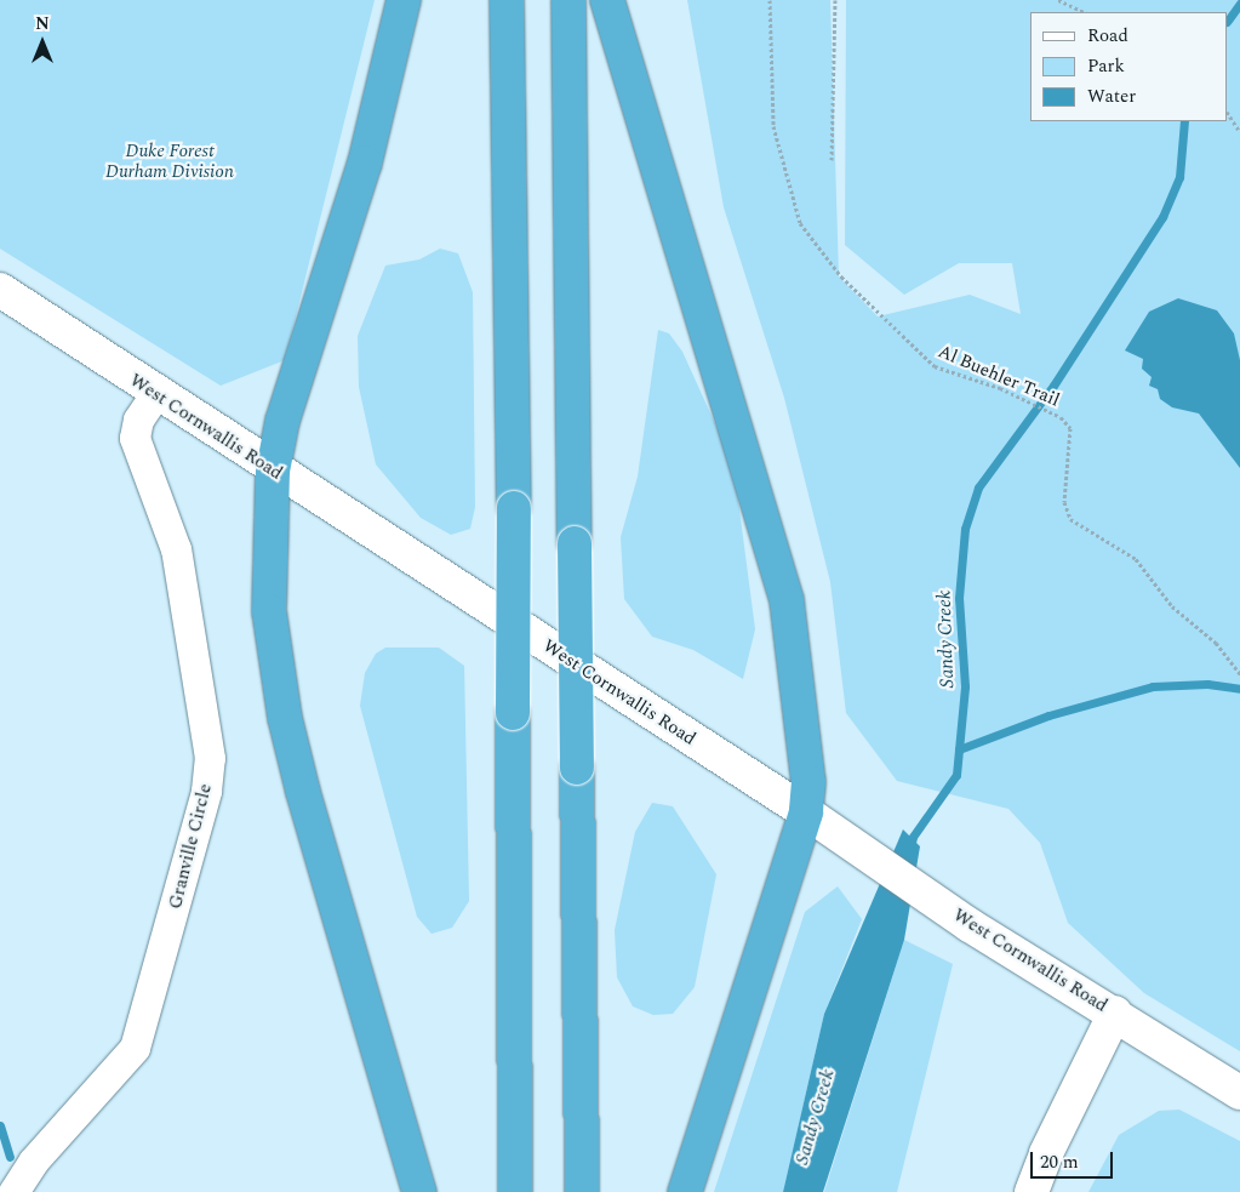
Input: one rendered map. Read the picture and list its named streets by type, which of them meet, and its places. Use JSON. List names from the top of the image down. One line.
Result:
{"streets":{"street":["West Cornwallis Road","Granville Circle"],"path":["Al Buehler Trail"]},"crossings":[["West Cornwallis Road","Granville Circle"]],"water":["Sandy Creek"],"parks":["Duke Forest Durham Division"],"legend":["Road","Park","Water"],"scale_bar":"20 m","north":"top"}
